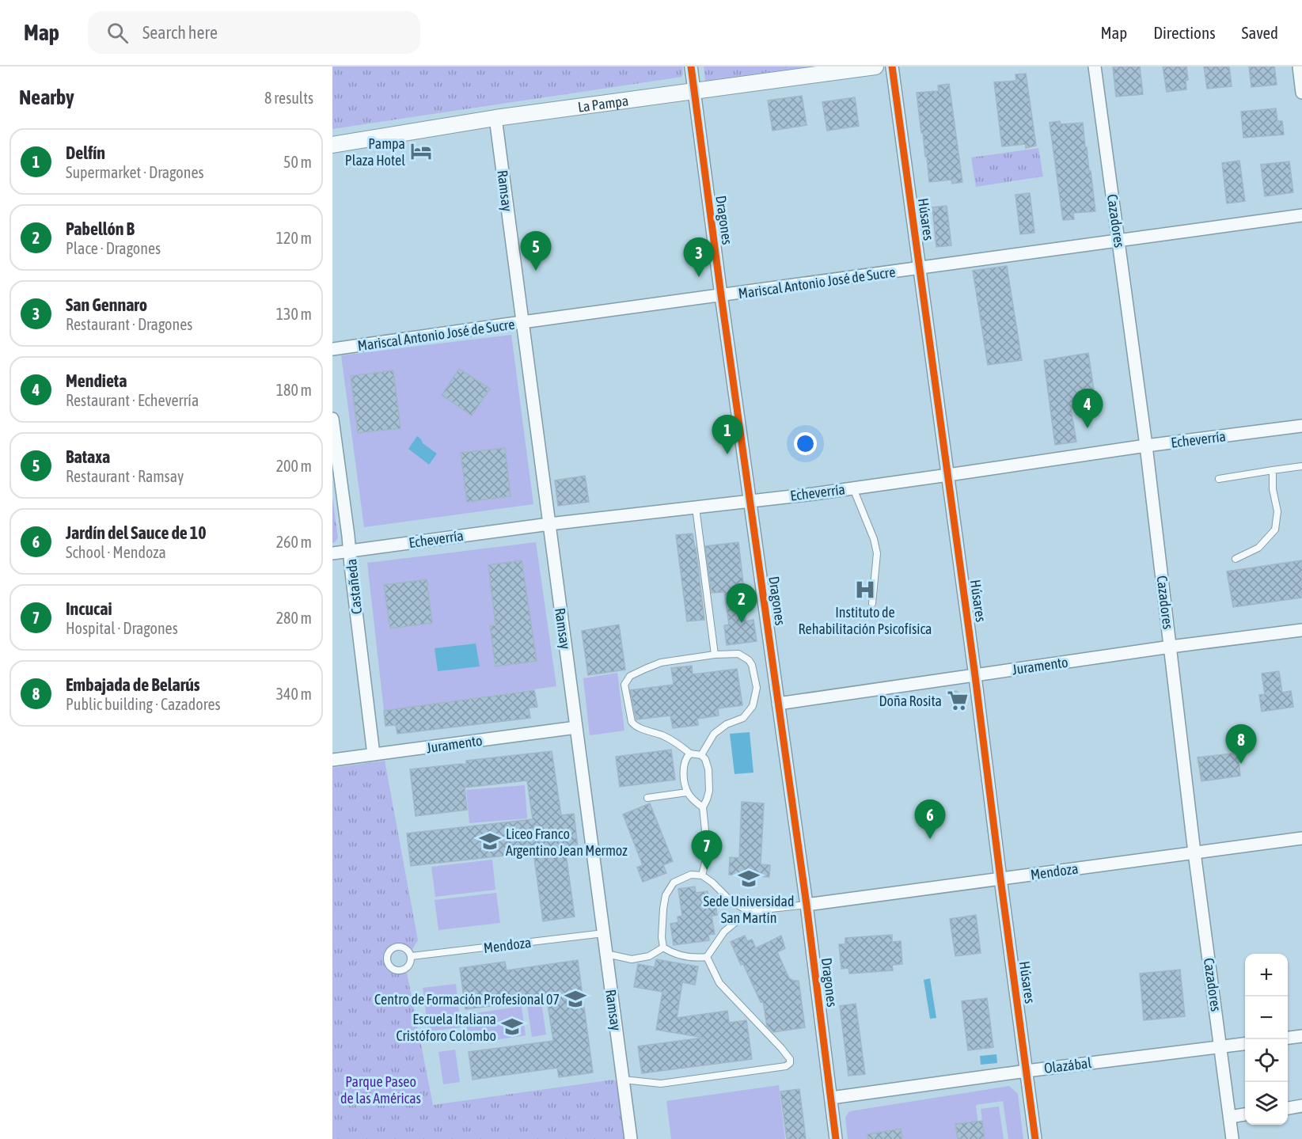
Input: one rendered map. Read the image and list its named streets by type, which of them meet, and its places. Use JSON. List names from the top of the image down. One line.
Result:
{"streets":{"street":["La Pampa","Ramsay","Húsares","Dragones","Cazadores","Mariscal Antonio José de Sucre","Echeverría","Castañeda","Juramento","Mendoza","Olazábal"]},"crossings":[["La Pampa","Ramsay"],["La Pampa","Dragones"],["Ramsay","Mariscal Antonio José de Sucre"],["Ramsay","Echeverría"],["Ramsay","Juramento"],["Ramsay","Mendoza"],["Húsares","Mariscal Antonio José de Sucre"],["Húsares","Echeverría"],["Húsares","Juramento"],["Húsares","Mendoza"],["Húsares","Olazábal"],["Dragones","Mariscal Antonio José de Sucre"],["Dragones","Echeverría"],["Dragones","Juramento"],["Dragones","Mendoza"],["Dragones","Olazábal"],["Cazadores","Mariscal Antonio José de Sucre"],["Cazadores","Echeverría"],["Cazadores","Juramento"],["Cazadores","Mendoza"],["Cazadores","Olazábal"],["Echeverría","Castañeda"],["Castañeda","Juramento"]],"parks":["Parque Paseo de las Américas"],"places":{"hotel":["Pampa Plaza Hotel"],"hospital":["Instituto de Rehabilitación Psicofísica"],"supermarket":["Doña Rosita"],"school or university":["Liceo Franco Argentino Jean Mermoz","Sede Universidad San Martín","Centro de Formación Profesional 07","Escuela Italiana Cristóforo Colombo"]},"page":{"header":"Map","search":"Search here","nav":["Map","Directions","Saved"],"heading":["Nearby","8 results"],"list":[{"mark":"1","name":"Delfín","note":"Supermarket · Dragones","value":"50 m"},{"mark":"2","name":"Pabellón B","note":"Place · Dragones","value":"120 m"},{"mark":"3","name":"San Gennaro","note":"Restaurant · Dragones","value":"130 m"},{"mark":"4","name":"Mendieta","note":"Restaurant · Echeverría","value":"180 m"},{"mark":"5","name":"Bataxa","note":"Restaurant · Ramsay","value":"200 m"},{"mark":"6","name":"Jardín del Sauce de 10","note":"School · Mendoza","value":"260 m"},{"mark":"7","name":"Incucai","note":"Hospital · Dragones","value":"280 m"},{"mark":"8","name":"Embajada de Belarús","note":"Public building · Cazadores","value":"340 m"}],"pins":["5","3","4","1","2","8","6","7"],"map_buttons":["+","−"]}}
